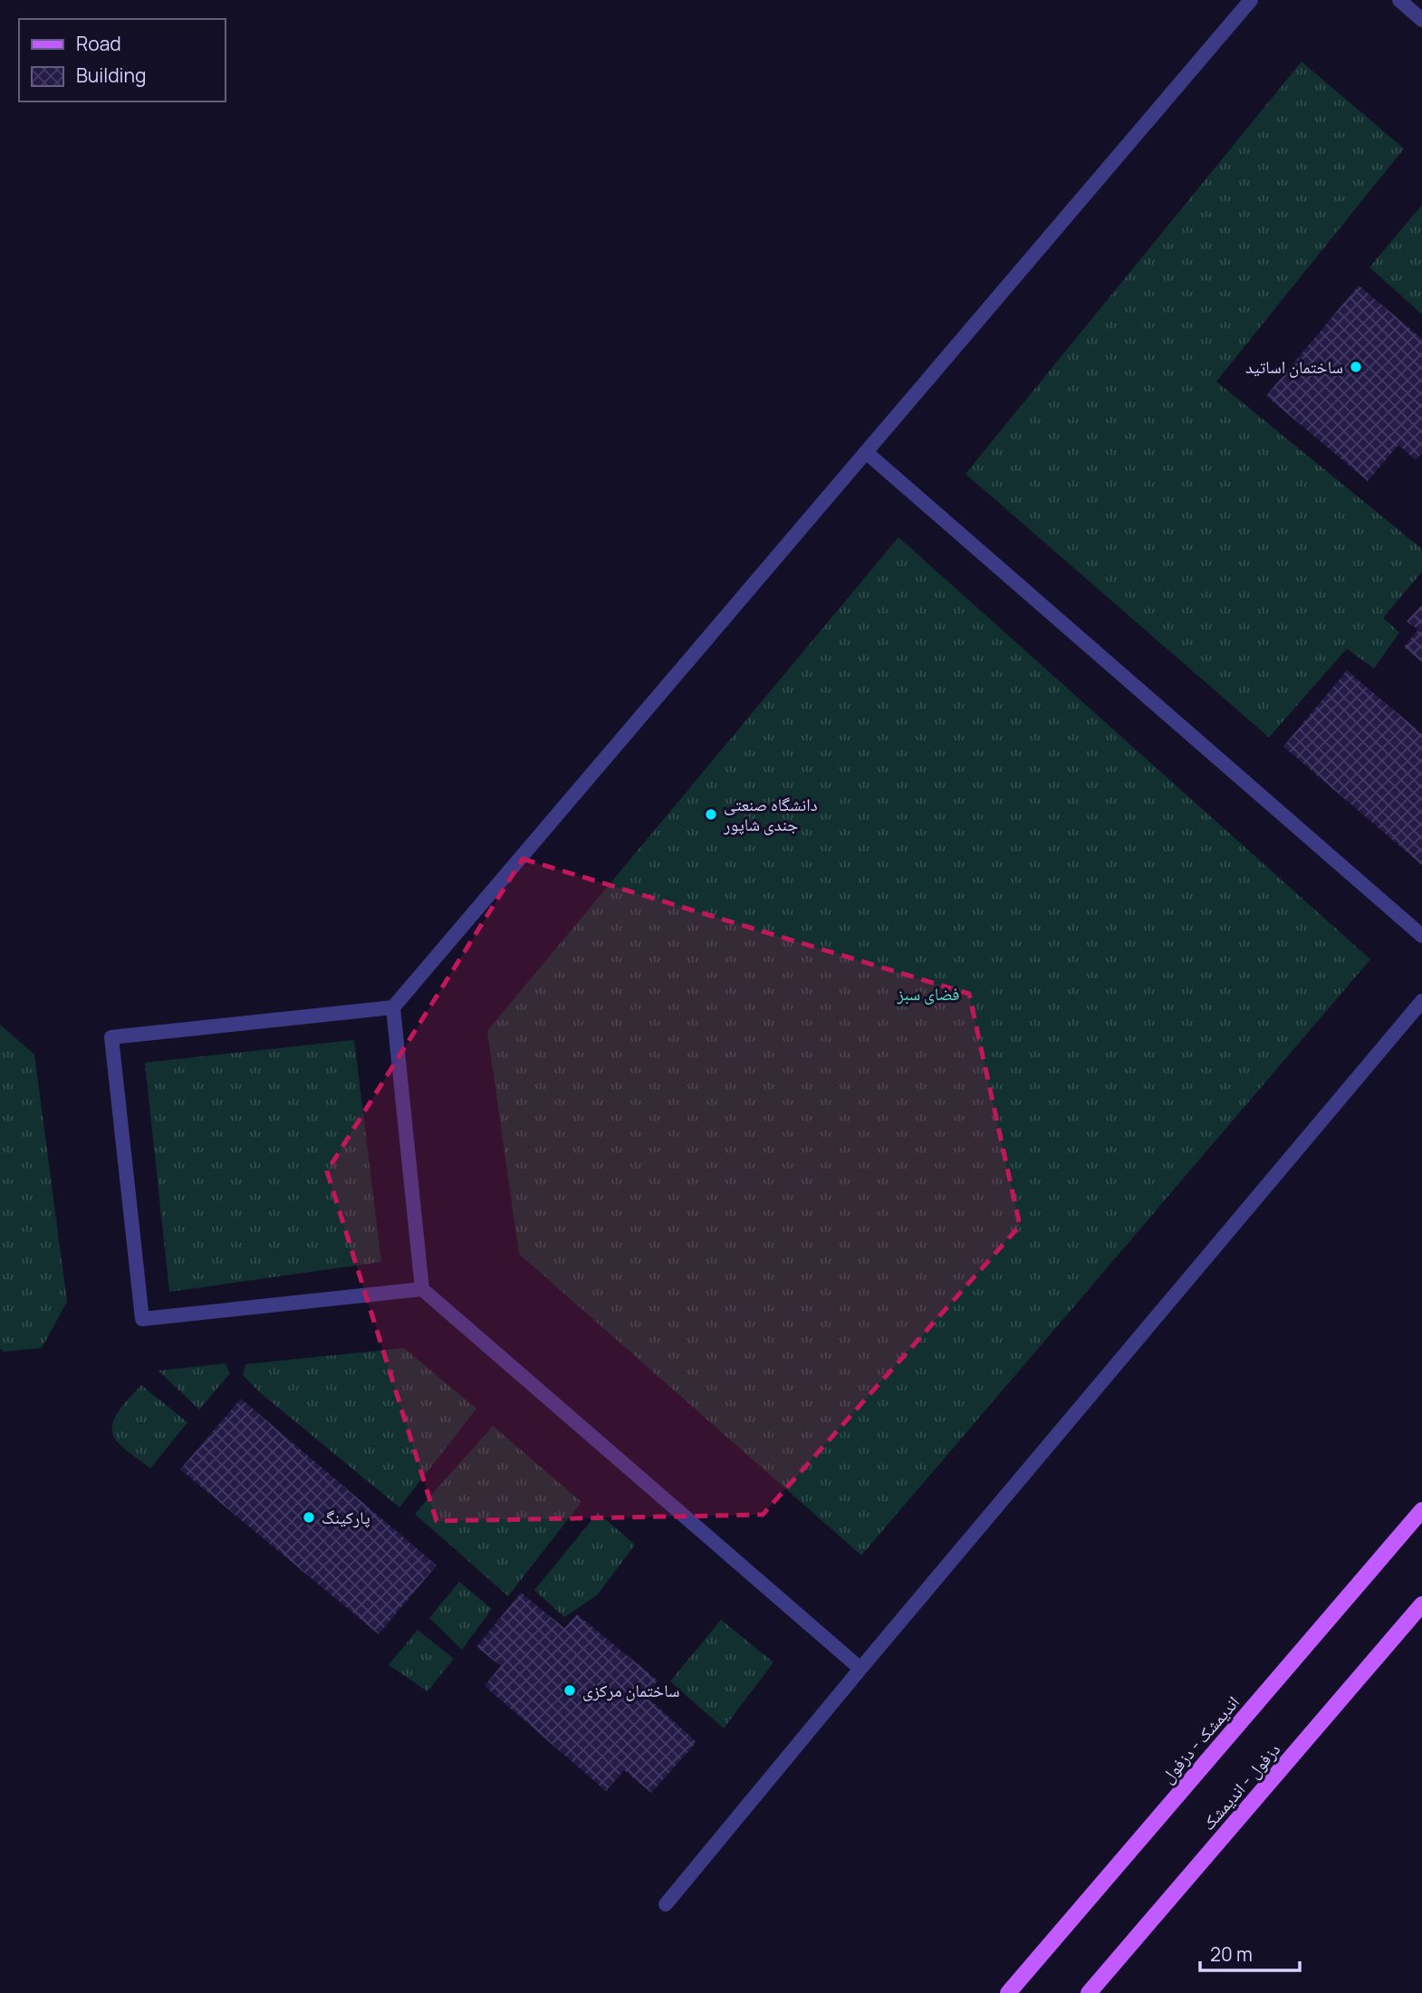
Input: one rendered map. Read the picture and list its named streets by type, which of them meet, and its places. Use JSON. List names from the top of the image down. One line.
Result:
{"streets":{"main road":["اندیمشک - دزفول","دزفول - اندیمشک"]},"parks":["فضای سبز"],"places":["ساختمان اساتید","دانشگاه صنعتی جندی شاپور","پارکینگ","ساختمان مرکزی"],"legend":["Road","Building"],"scale_bar":"20 m"}
